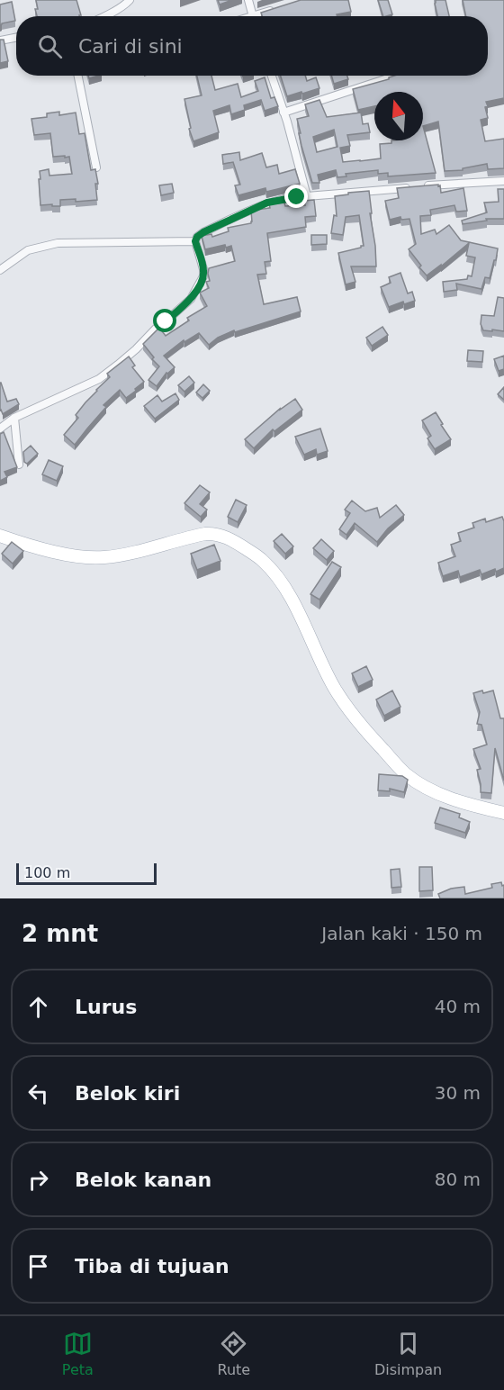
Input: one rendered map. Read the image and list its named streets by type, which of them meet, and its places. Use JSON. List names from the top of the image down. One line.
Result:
{"scale_bar":"100 m","north":"top","page":{"search":"Cari di sini","scale":"100 m","heading":["2 mnt","Jalan kaki · 150 m"],"list":[["Lurus","40 m"],["Belok kiri","30 m"],["Belok kanan","80 m"],"Tiba di tujuan"],"nav":["Peta","Rute","Disimpan"]}}
